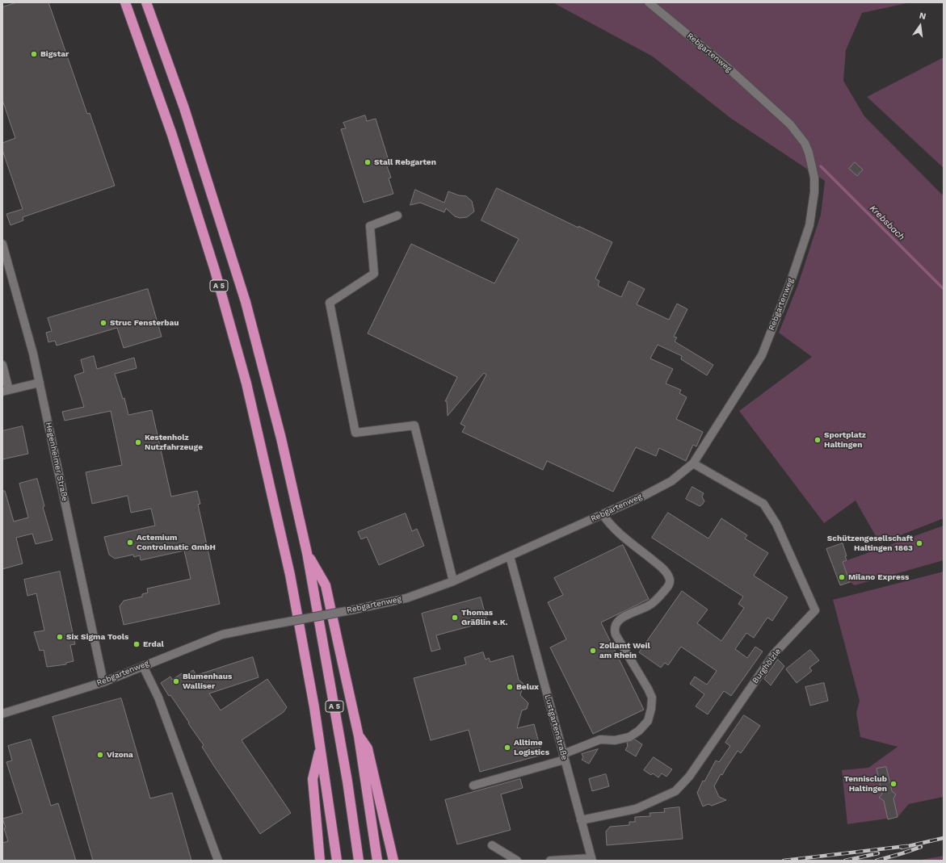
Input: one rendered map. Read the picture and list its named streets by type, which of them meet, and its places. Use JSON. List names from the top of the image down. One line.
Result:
{"streets":{"highway":["A 5"],"street":["Rebgartenweg","Hegenheimer Straße","Burghölzle","Lustgartenstraße"]},"crossings":[["Rebgartenweg","Hegenheimer Straße"],["Rebgartenweg","Burghölzle"],["Rebgartenweg","Lustgartenstraße"],["Burghölzle","Lustgartenstraße"]],"water":["Krebsbach"],"places":["Bigstar","Stall Rebgarten","Struc Fensterbau","Sportplatz Haltingen","Kestenholz Nutzfahrzeuge","Actemium Controlmatic GmbH","Schützengesellschaft Haltingen 1863","Milano Express","Thomas Gräßlin e.K.","Six Sigma Tools","Erdal","Zollamt Weil am Rhein","Blumenhaus Walliser","Belux","Alltime Logistics","Vizona","Tennisclub Haltingen"],"north":"top"}
